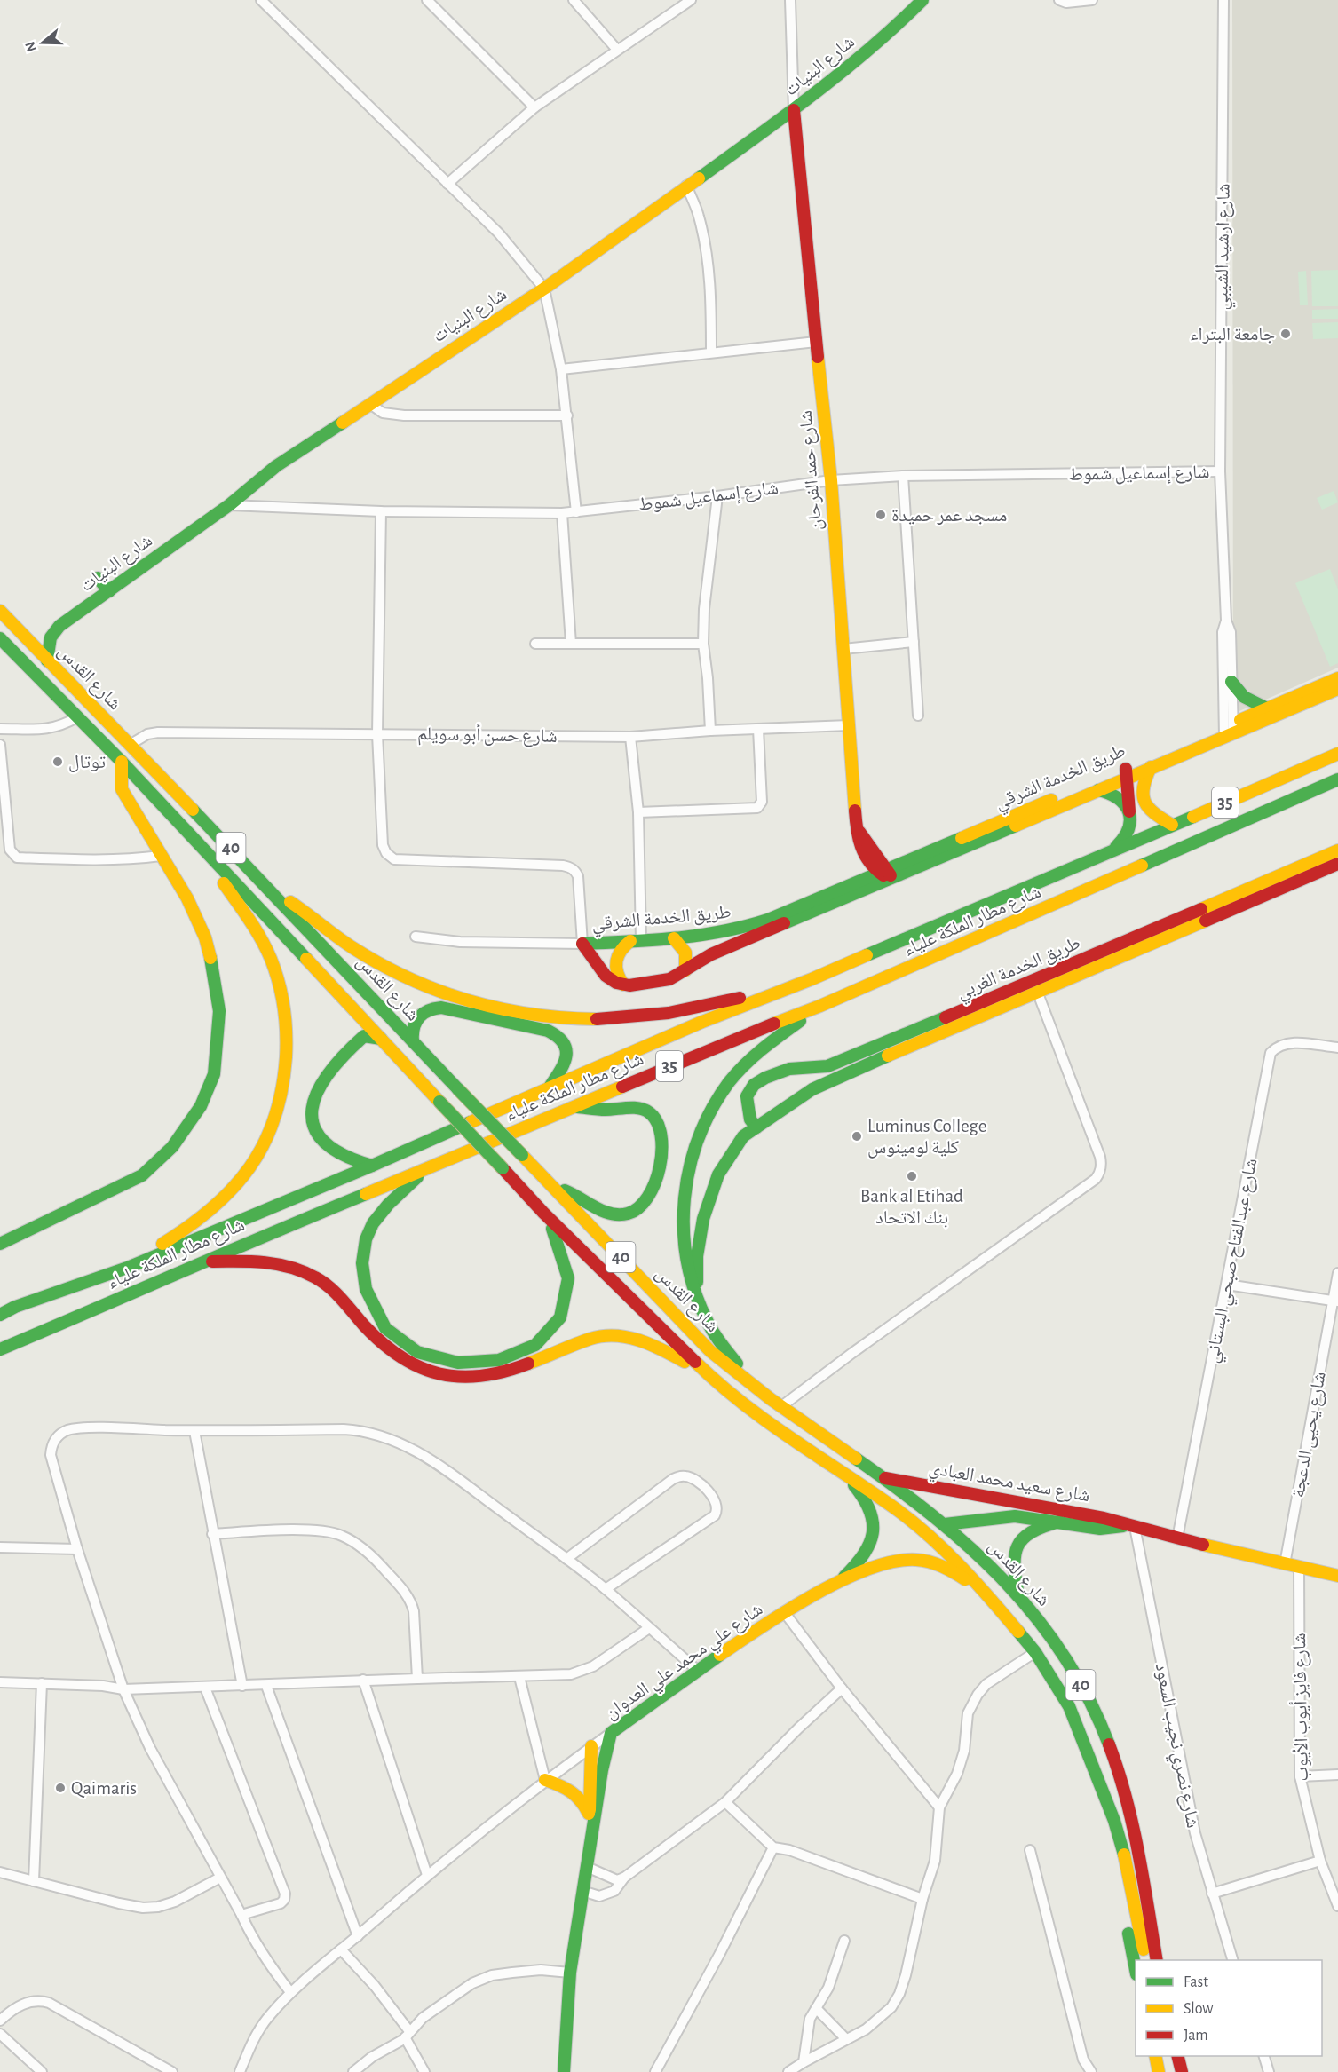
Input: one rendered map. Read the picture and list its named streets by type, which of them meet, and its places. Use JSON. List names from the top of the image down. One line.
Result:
{"streets":{"main road":["شارع البنيات","شارع حمد الفرحان","شارع القدس","طريق الخدمة الشرقي","35","40","شارع مطار الملكة علياء","طريق الخدمة الغربي","شارع سعيد محمد العبادي","شارع علي محمد علي العدوان"],"street":["شارع ارشيد الشيبي","شارع إسماعيل شموط","شارع حسن أبو سويلم","شارع عبدالفتاح صبحي البستاني","شارع يحيى الدعجة","شارع فايز أيوب الأيوب","شارع نصري نجيب السعود"]},"crossings":[["شارع البنيات","شارع حمد الفرحان"],["شارع البنيات","شارع إسماعيل شموط"],["شارع البنيات","شارع القدس"],["شارع ارشيد الشيبي","شارع إسماعيل شموط"],["شارع ارشيد الشيبي","طريق الخدمة الشرقي"],["شارع حمد الفرحان","شارع إسماعيل شموط"],["شارع حمد الفرحان","شارع حسن أبو سويلم"],["شارع حمد الفرحان","طريق الخدمة الشرقي"],["شارع القدس","شارع حسن أبو سويلم"],["شارع القدس","شارع سعيد محمد العبادي"],["شارع القدس","شارع علي محمد علي العدوان"],["شارع عبدالفتاح صبحي البستاني","شارع سعيد محمد العبادي"],["شارع يحيى الدعجة","شارع سعيد محمد العبادي"],["شارع سعيد محمد العبادي","شارع فايز أيوب الأيوب"],["شارع سعيد محمد العبادي","شارع نصري نجيب السعود"]],"places":["جامعة البتراء","مسجد عمر حميدة","توتال","Luminus College كلية لومينوس","Bank al Etihad بنك الاتحاد","Qaimaris"],"legend":["Fast","Slow","Jam"],"north":"left"}
